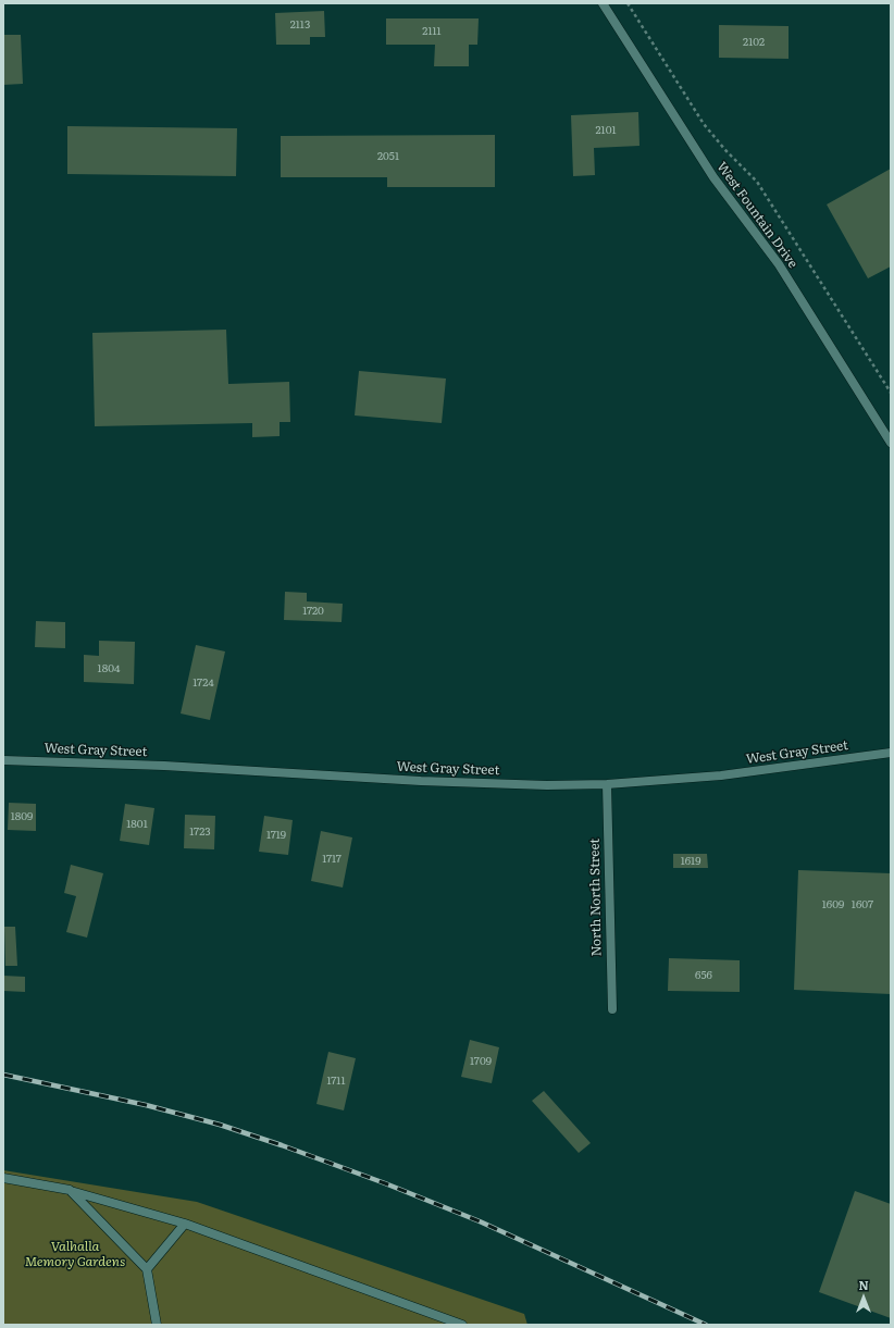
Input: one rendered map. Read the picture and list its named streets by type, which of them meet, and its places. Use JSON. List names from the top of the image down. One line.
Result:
{"streets":{"street":["West Fountain Drive","West Gray Street","North North Street"]},"crossings":[["West Gray Street","North North Street"]],"parks":["Valhalla Memory Gardens"],"house_numbers":["2113","2111","2102","2101","2051","1720","1804","1724","1809","1801","1723","1719","1717","1619","1609","1607","656","1709","1711"],"north":"top"}
